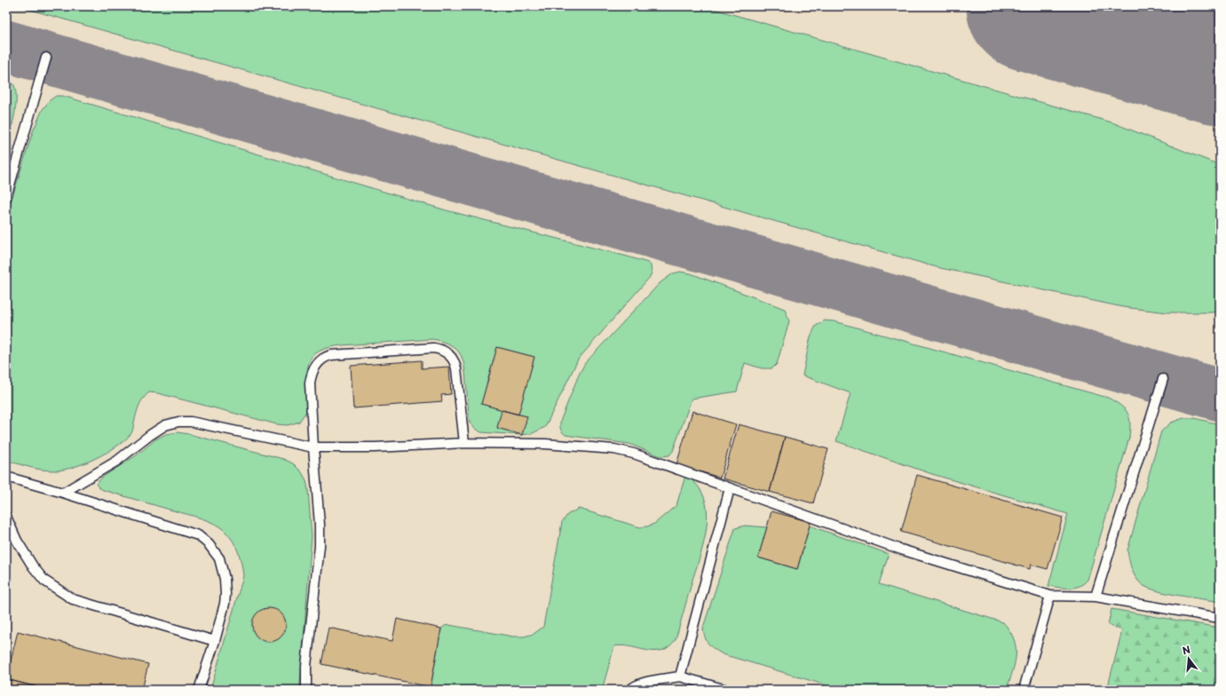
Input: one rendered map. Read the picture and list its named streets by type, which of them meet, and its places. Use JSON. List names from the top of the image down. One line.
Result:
{"north":"top"}
